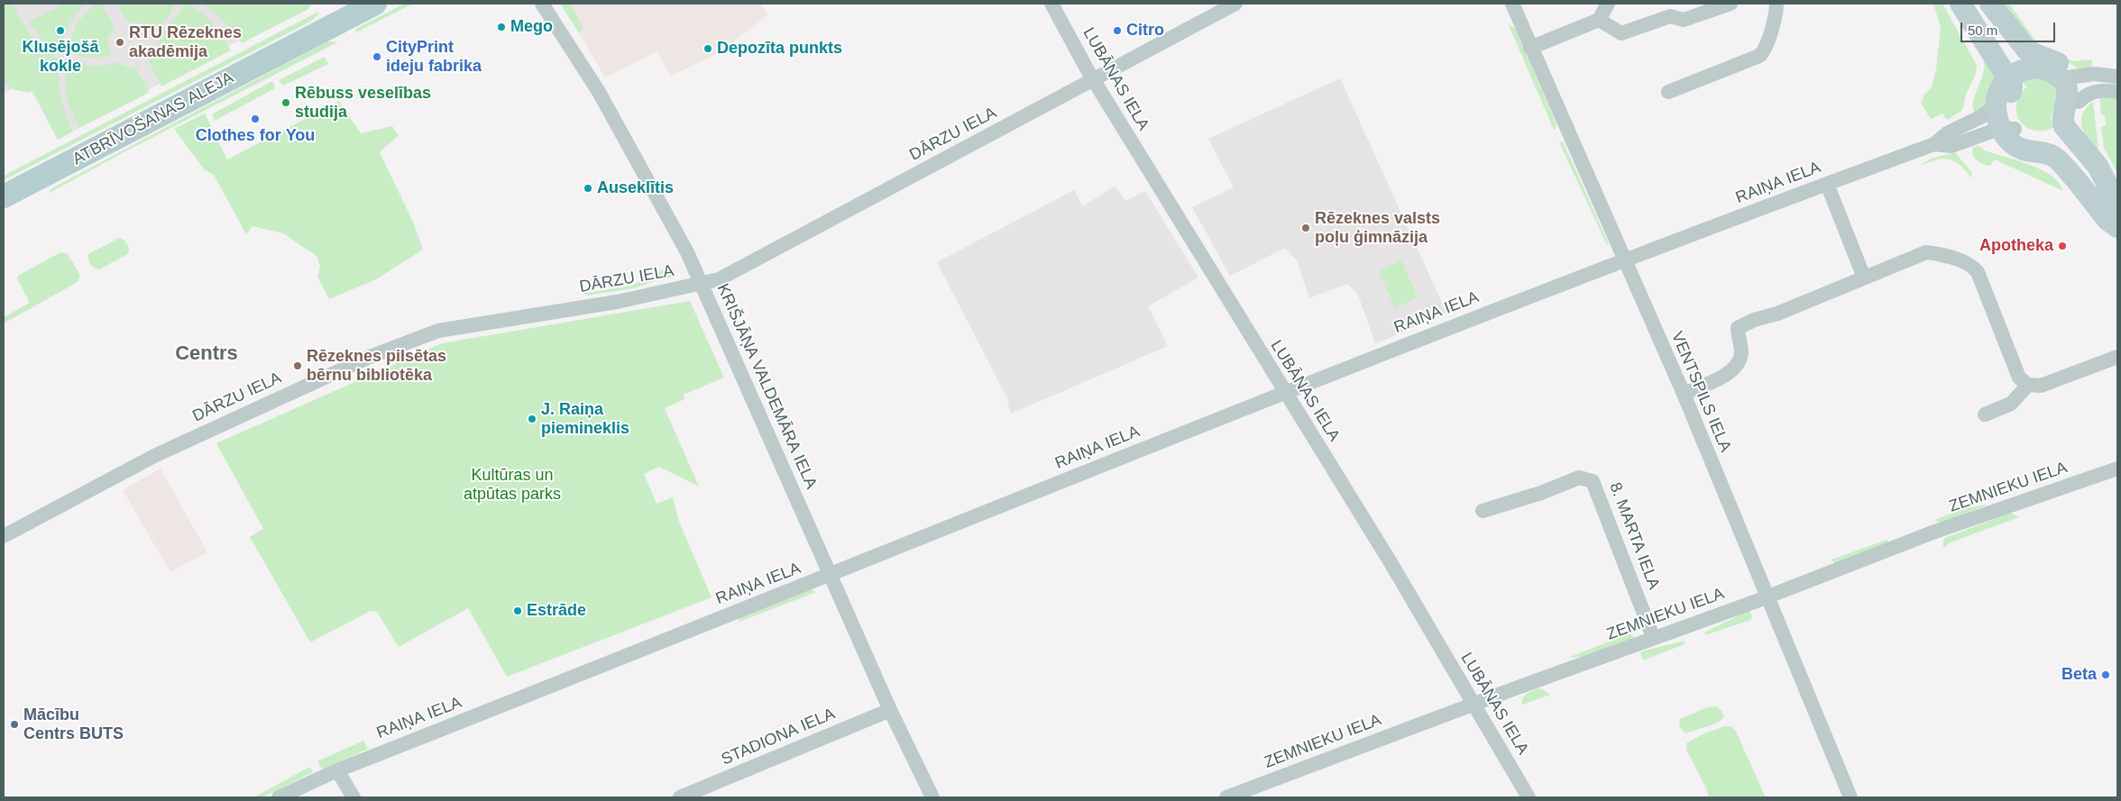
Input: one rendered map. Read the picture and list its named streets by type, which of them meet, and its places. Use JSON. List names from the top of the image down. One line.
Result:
{"streets":{"main road":["ATBRĪVOŠANAS ALEJA"],"street":["LUBĀNAS IELA","DĀRZU IELA","RAIŅA IELA","KRIŠJĀŅA VALDEMĀRA IELA","VENTSPILS IELA","ZEMNIEKU IELA","8. MARTA IELA","STADIONA IELA"]},"crossings":[["LUBĀNAS IELA","DĀRZU IELA"],["LUBĀNAS IELA","RAIŅA IELA"],["LUBĀNAS IELA","ZEMNIEKU IELA"],["DĀRZU IELA","KRIŠJĀŅA VALDEMĀRA IELA"],["RAIŅA IELA","KRIŠJĀŅA VALDEMĀRA IELA"],["RAIŅA IELA","VENTSPILS IELA"],["KRIŠJĀŅA VALDEMĀRA IELA","STADIONA IELA"],["VENTSPILS IELA","ZEMNIEKU IELA"],["ZEMNIEKU IELA","8. MARTA IELA"]],"districts":["Centrs"],"parks":["Kultūras un atpūtas parks"],"places":["Mego","Klusējošā kokle","Citro","RTU Rēzeknes akadēmija","Depozīta punkts","CityPrint ideju fabrika","Rēbuss veselības studija","Clothes for You","Auseklītis","Rēzeknes valsts poļu ģimnāzija","Apotheka","Rēzeknes pilsētas bērnu bibliotēka","J. Raiņa piemineklis","Estrāde","Beta","Mācību Centrs BUTS"],"scale_bar":"50 m"}
